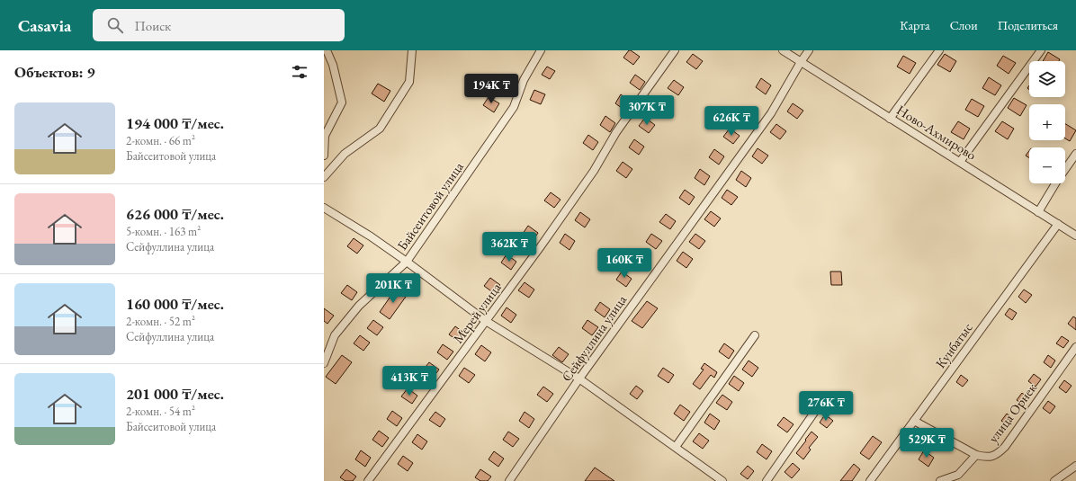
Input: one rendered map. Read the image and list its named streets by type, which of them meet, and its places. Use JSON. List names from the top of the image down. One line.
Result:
{"streets":{"street":["Ново-Ахмирово","Байсеитовой улица","Мерей улица","Сейфуллина улица","Кунбатыс","улица Орнек"]},"crossings":[["Ново-Ахмирово","Сейфуллина улица"],["Ново-Ахмирово","Кунбатыс"],["Кунбатыс","улица Орнек"]],"page":{"header":"Casavia","search":"Поиск","nav":["Карта","Слои","Поделиться"],"heading":"Объектов: 9","map_buttons":["+","−"],"price":["194K ₸","307K ₸","626K ₸","362K ₸","160K ₸","201K ₸","413K ₸","276K ₸","529K ₸"],"list":[{"name":"194 000 ₸/мес.","note":"2-комн. · 66 m² · Байсеитовой улица"},{"name":"626 000 ₸/мес.","note":"5-комн. · 163 m² · Сейфуллина улица"},{"name":"160 000 ₸/мес.","note":"2-комн. · 52 m² · Сейфуллина улица"},{"name":"201 000 ₸/мес.","note":"2-комн. · 54 m² · Байсеитовой улица"}]}}
